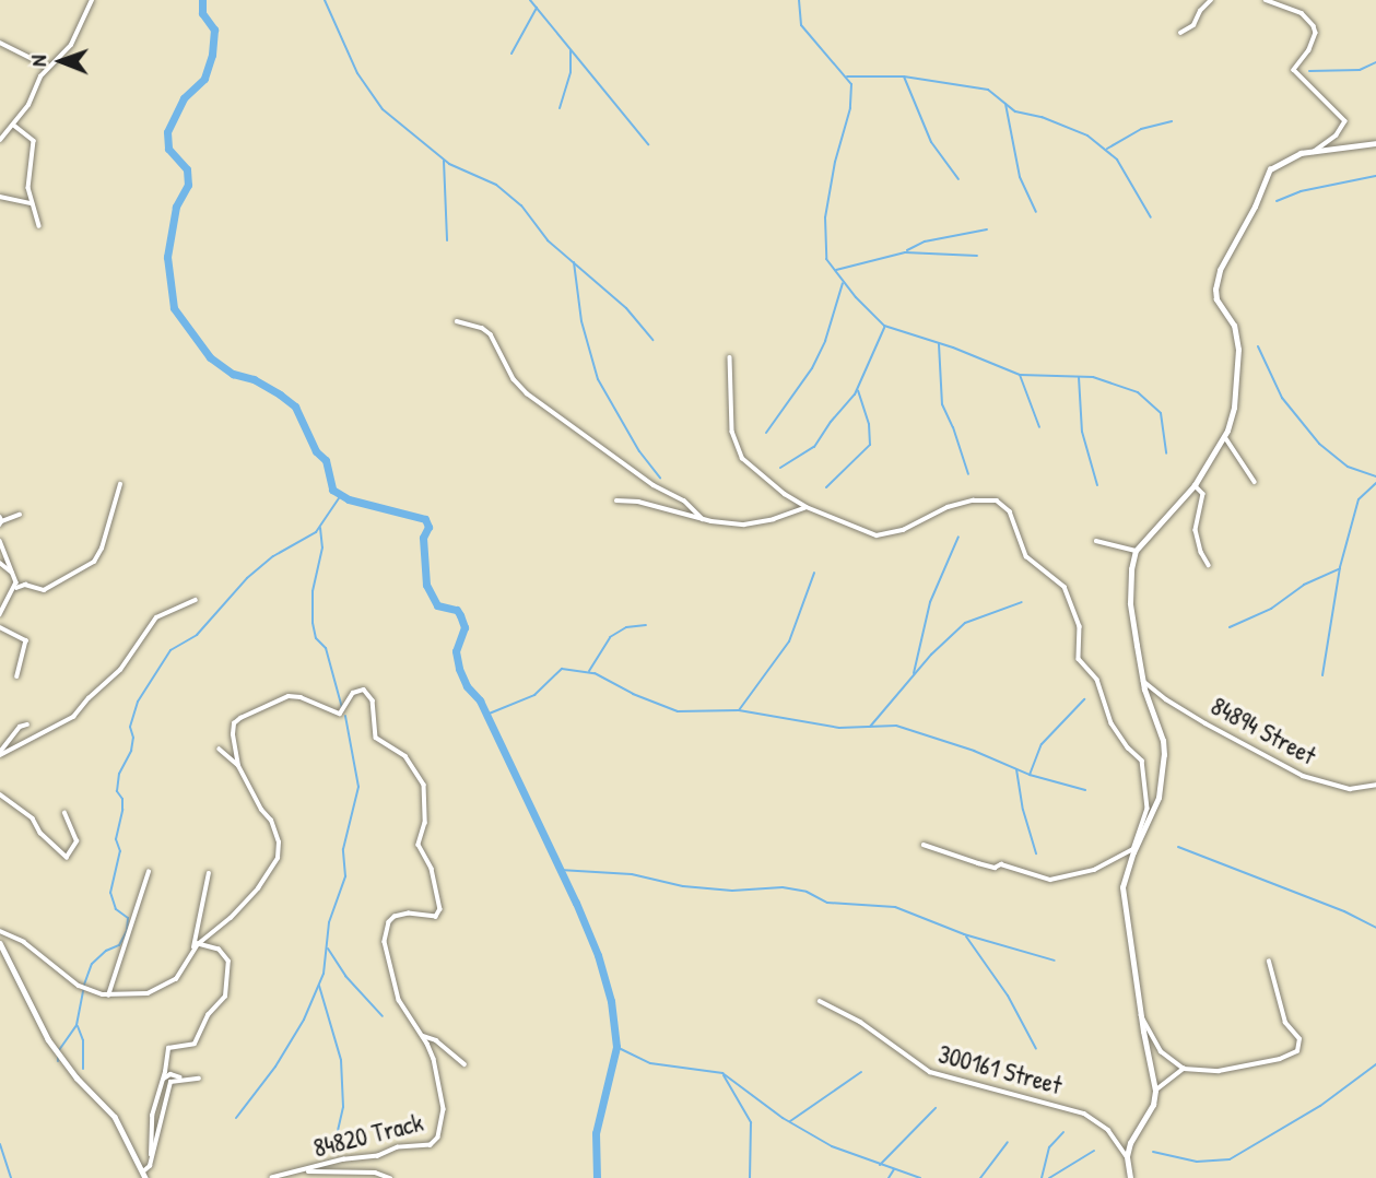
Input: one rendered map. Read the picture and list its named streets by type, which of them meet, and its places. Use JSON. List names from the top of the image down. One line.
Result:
{"streets":{"street":["84894 Street","300161 Street","84820 Track"]},"north":"left"}
